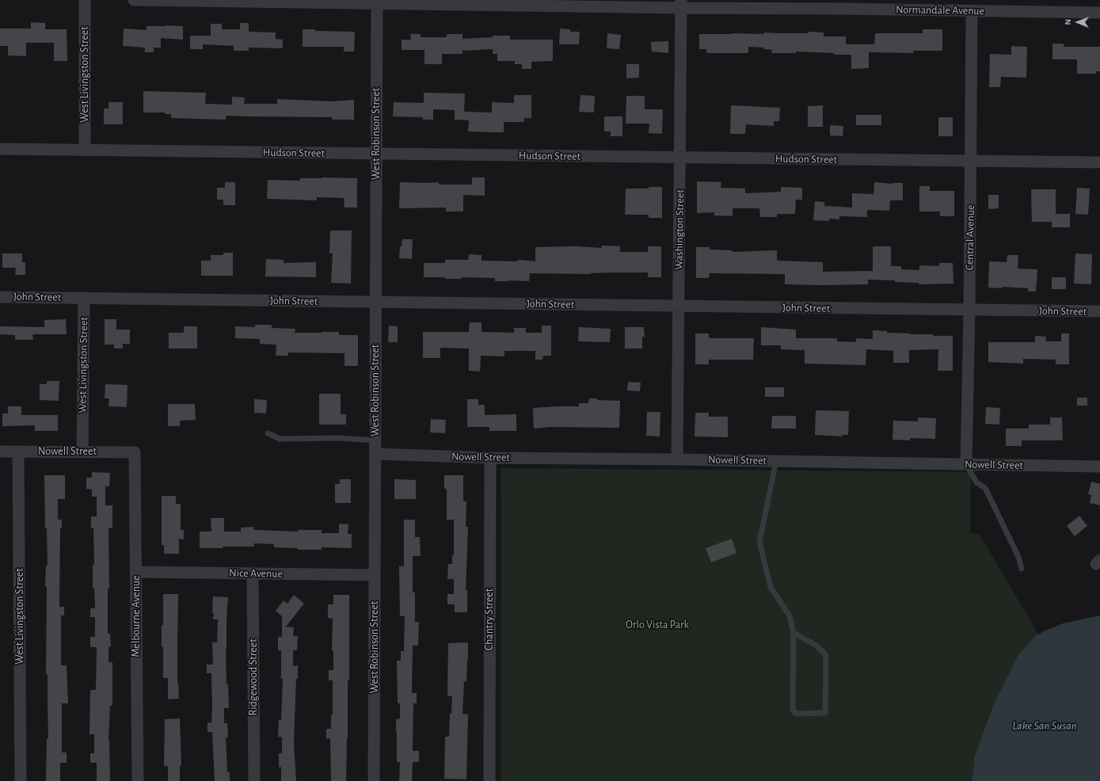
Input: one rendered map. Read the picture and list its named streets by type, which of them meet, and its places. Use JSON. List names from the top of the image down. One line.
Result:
{"streets":{"street":["Normandale Avenue","West Livingston Street","West Robinson Street","Hudson Street","Washington Street","Central Avenue","John Street","Nowell Street","Nice Avenue","Melbourne Avenue","Chantry Street","Ridgewood Street"]},"crossings":[["Normandale Avenue","West Robinson Street"],["Normandale Avenue","Washington Street"],["Normandale Avenue","Central Avenue"],["West Livingston Street","Hudson Street"],["West Livingston Street","John Street"],["West Livingston Street","Nowell Street"],["West Robinson Street","Hudson Street"],["West Robinson Street","John Street"],["West Robinson Street","Nowell Street"],["West Robinson Street","Nice Avenue"],["Hudson Street","Washington Street"],["Hudson Street","Central Avenue"],["Washington Street","John Street"],["Washington Street","Nowell Street"],["Central Avenue","John Street"],["Central Avenue","Nowell Street"],["Nowell Street","Melbourne Avenue"],["Nowell Street","Chantry Street"],["Nice Avenue","Melbourne Avenue"],["Nice Avenue","Ridgewood Street"]],"water":["Lake San Susan"],"parks":["Orlo Vista Park"],"north":"left"}
